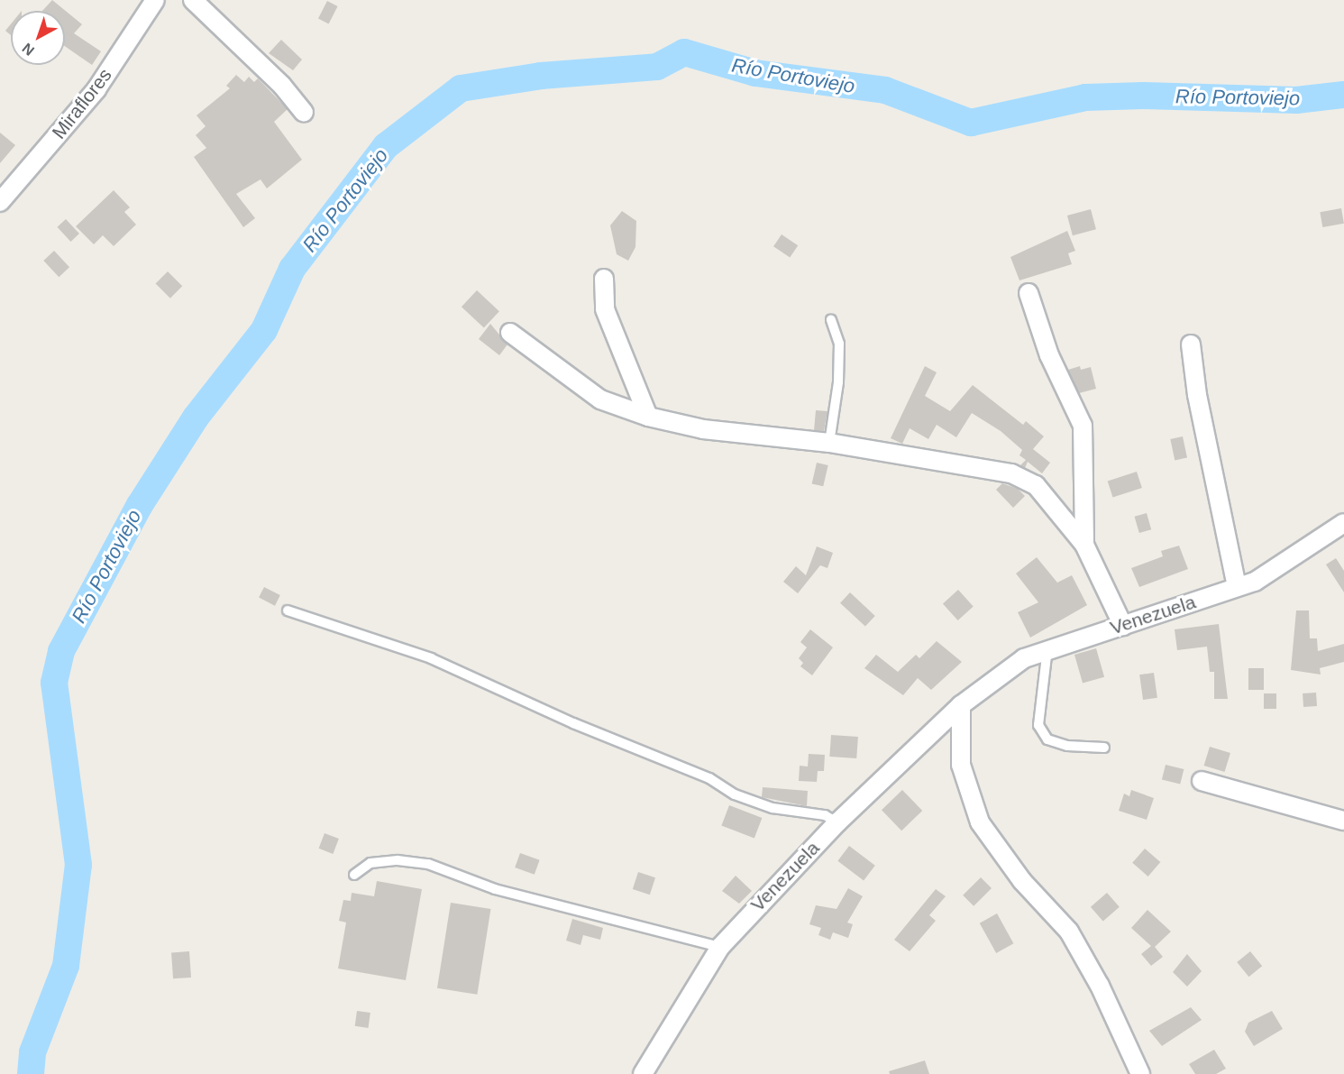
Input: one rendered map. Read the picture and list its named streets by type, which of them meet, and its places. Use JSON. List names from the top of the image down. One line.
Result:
{"streets":{"street":["Miraflores","Venezuela"]},"water":["Río Portoviejo"],"north":"bottom left"}
